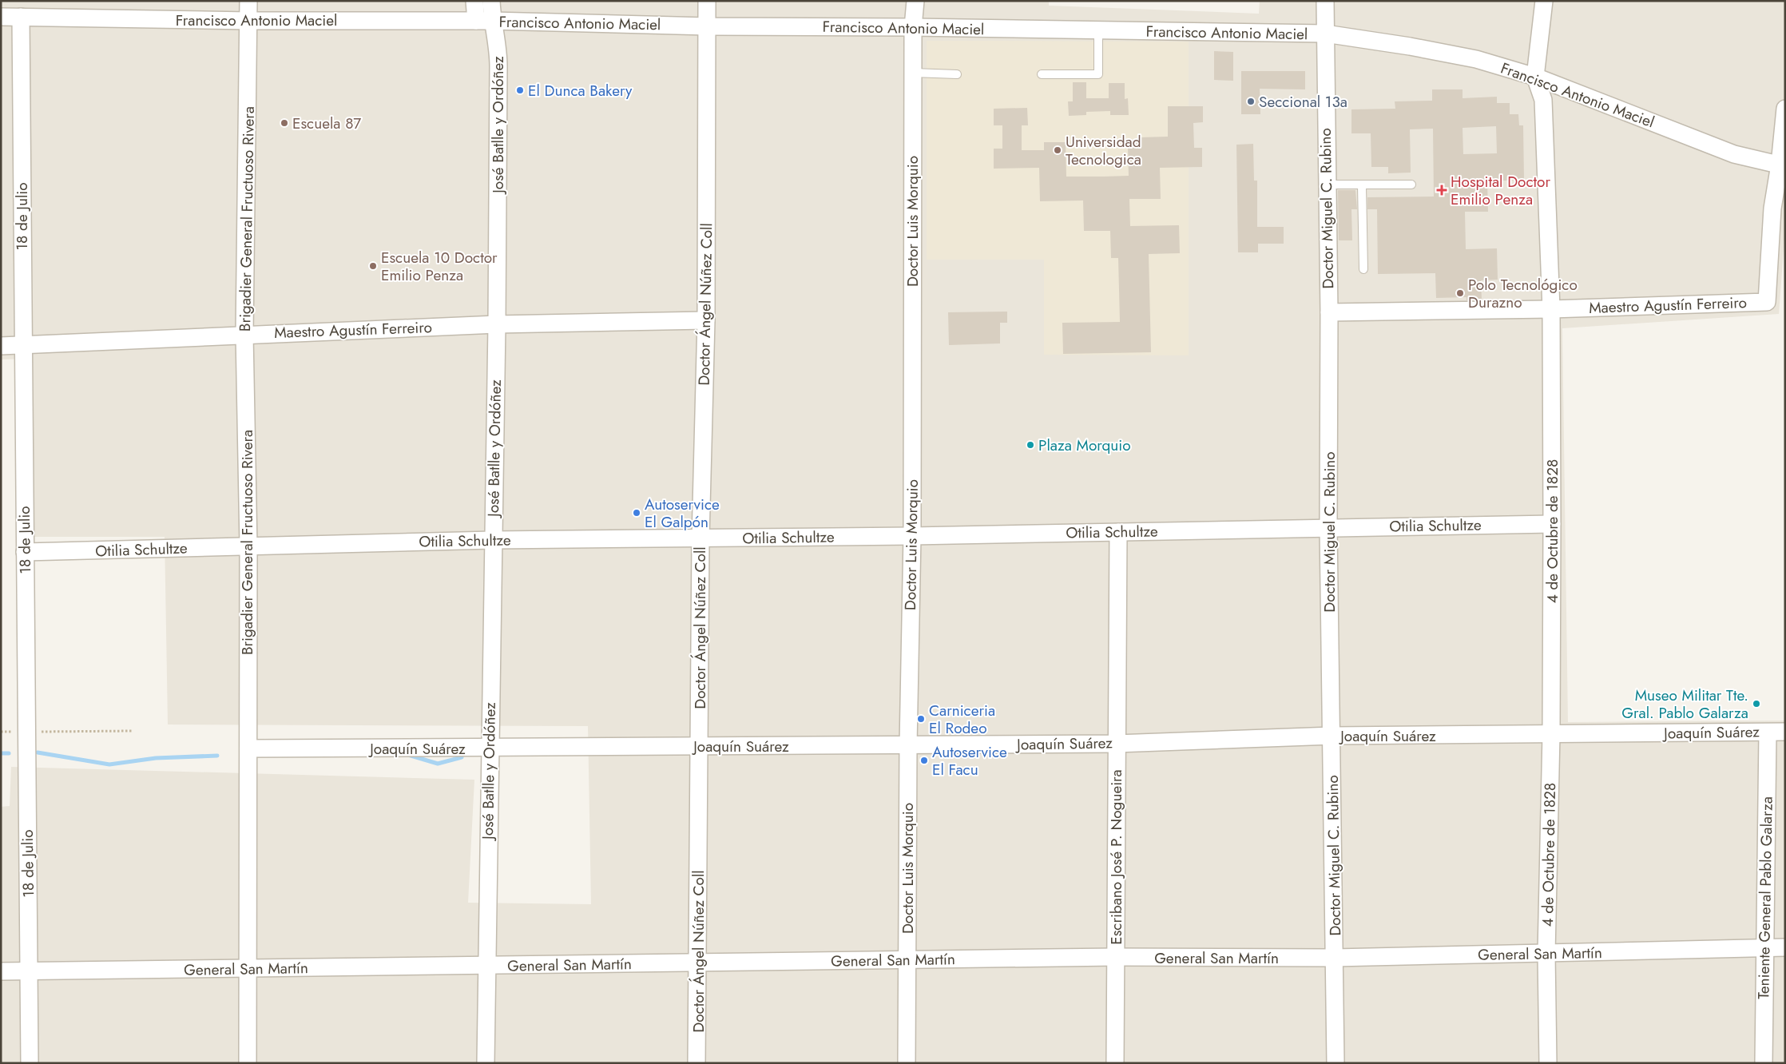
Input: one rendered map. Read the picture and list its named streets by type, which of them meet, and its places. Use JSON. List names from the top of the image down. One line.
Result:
{"streets":{"street":["Francisco Antonio Maciel","José Batlle y Ordóñez","Doctor Miguel C. Rubino","18 de Julio","Brigadier General Fructuoso Rivera","Doctor Luis Morquio","Doctor Ángel Núñez Coll","Maestro Agustín Ferreiro","Otilia Schultze","4 de Octubre de 1828","Joaquín Suárez","Escribano José P. Nogueira","Teniente General Pablo Galarza","General San Martín"]},"crossings":[["Francisco Antonio Maciel","José Batlle y Ordóñez"],["Francisco Antonio Maciel","Doctor Miguel C. Rubino"],["Francisco Antonio Maciel","18 de Julio"],["Francisco Antonio Maciel","Brigadier General Fructuoso Rivera"],["Francisco Antonio Maciel","Doctor Luis Morquio"],["Francisco Antonio Maciel","Doctor Ángel Núñez Coll"],["Francisco Antonio Maciel","Maestro Agustín Ferreiro"],["Francisco Antonio Maciel","4 de Octubre de 1828"],["José Batlle y Ordóñez","Maestro Agustín Ferreiro"],["José Batlle y Ordóñez","Otilia Schultze"],["José Batlle y Ordóñez","Joaquín Suárez"],["José Batlle y Ordóñez","General San Martín"],["Doctor Miguel C. Rubino","Maestro Agustín Ferreiro"],["Doctor Miguel C. Rubino","Otilia Schultze"],["Doctor Miguel C. Rubino","Joaquín Suárez"],["Doctor Miguel C. Rubino","General San Martín"],["18 de Julio","Maestro Agustín Ferreiro"],["18 de Julio","Otilia Schultze"],["18 de Julio","General San Martín"],["Brigadier General Fructuoso Rivera","Maestro Agustín Ferreiro"],["Brigadier General Fructuoso Rivera","Otilia Schultze"],["Brigadier General Fructuoso Rivera","Joaquín Suárez"],["Brigadier General Fructuoso Rivera","General San Martín"],["Doctor Luis Morquio","Otilia Schultze"],["Doctor Luis Morquio","Joaquín Suárez"],["Doctor Luis Morquio","General San Martín"],["Doctor Ángel Núñez Coll","Maestro Agustín Ferreiro"],["Doctor Ángel Núñez Coll","Otilia Schultze"],["Doctor Ángel Núñez Coll","Joaquín Suárez"],["Doctor Ángel Núñez Coll","General San Martín"],["Maestro Agustín Ferreiro","4 de Octubre de 1828"],["Otilia Schultze","4 de Octubre de 1828"],["Otilia Schultze","Escribano José P. Nogueira"],["4 de Octubre de 1828","Joaquín Suárez"],["4 de Octubre de 1828","General San Martín"],["Joaquín Suárez","Escribano José P. Nogueira"],["Joaquín Suárez","Teniente General Pablo Galarza"],["Escribano José P. Nogueira","General San Martín"],["Teniente General Pablo Galarza","General San Martín"]],"places":{"other":["El Dunca Bakery","Seccional 13a","Escuela 87","Universidad Tecnologica","Escuela 10 Doctor Emilio Penza","Polo Tecnológico Durazno","Plaza Morquio","Autoservice El Galpón","Museo Militar Tte. Gral. Pablo Galarza","Carniceria El Rodeo","Autoservice El Facu"],"health":["Hospital Doctor Emilio Penza"]}}
